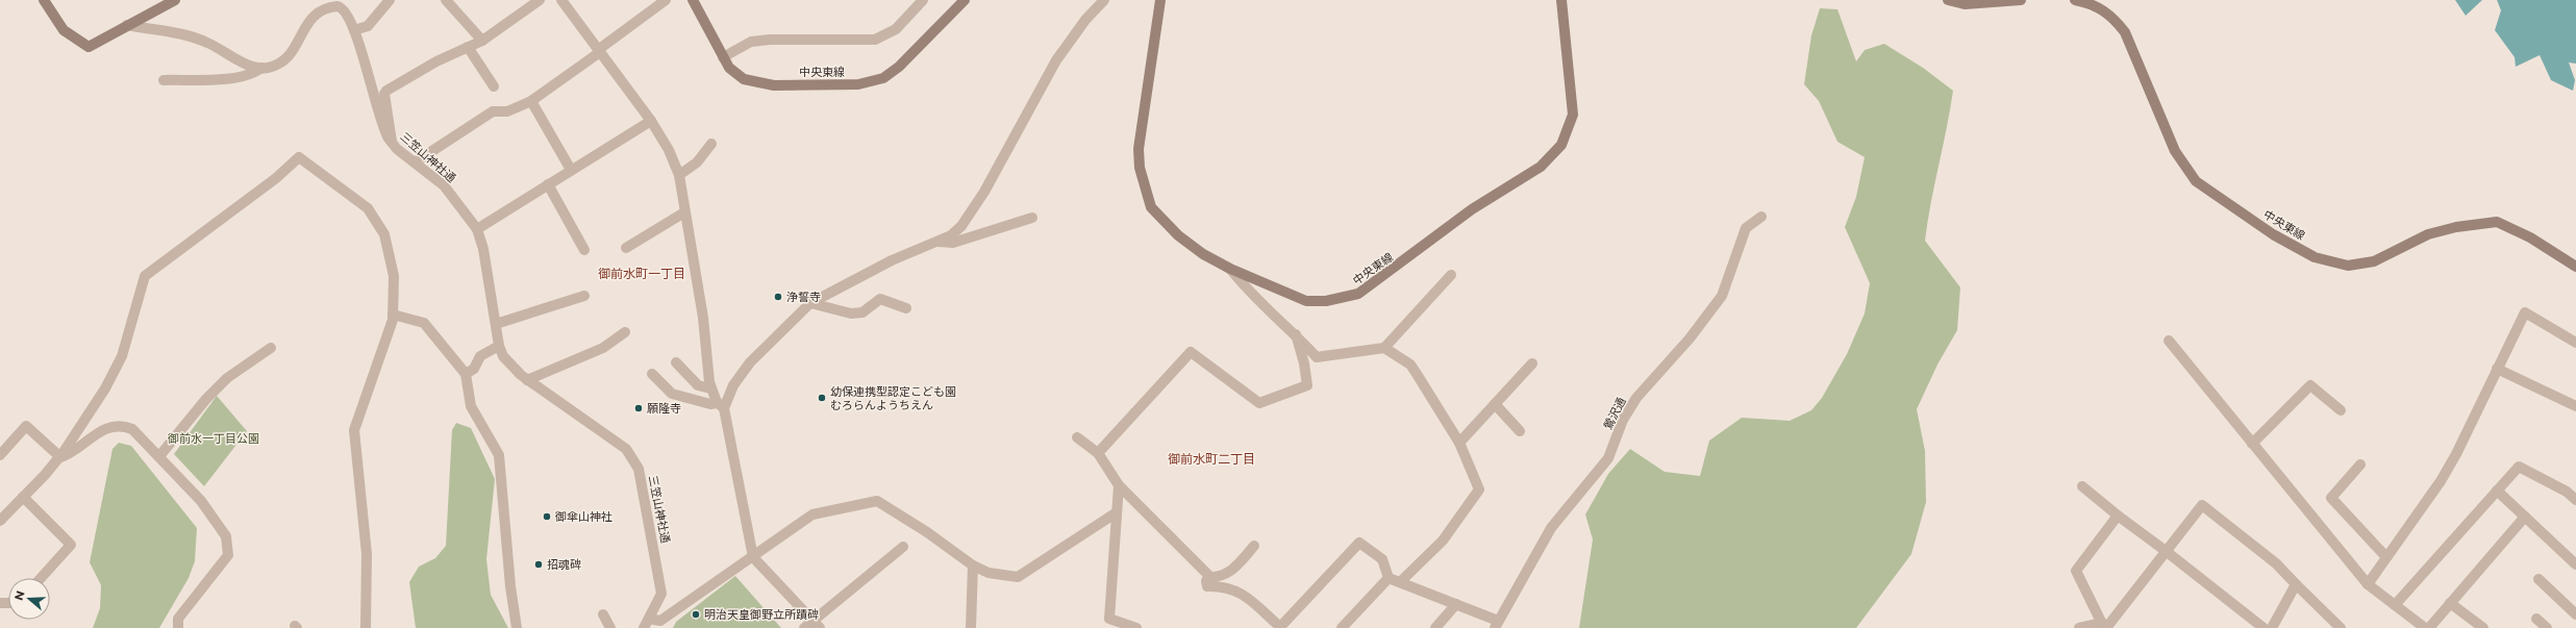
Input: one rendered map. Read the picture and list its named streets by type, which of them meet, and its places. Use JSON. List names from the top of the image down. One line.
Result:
{"streets":{"main road":["中央東線"],"street":["三笠山神社通","鶯沢通"]},"districts":["御前水町一丁目","御前水町二丁目"],"parks":["御前水一丁目公園"],"places":["浄誓寺","幼保連携型認定こども園 むろらんようちえん","願隆寺","御傘山神社","招魂碑","明治天皇御野立所蹟碑"],"north":"left"}
